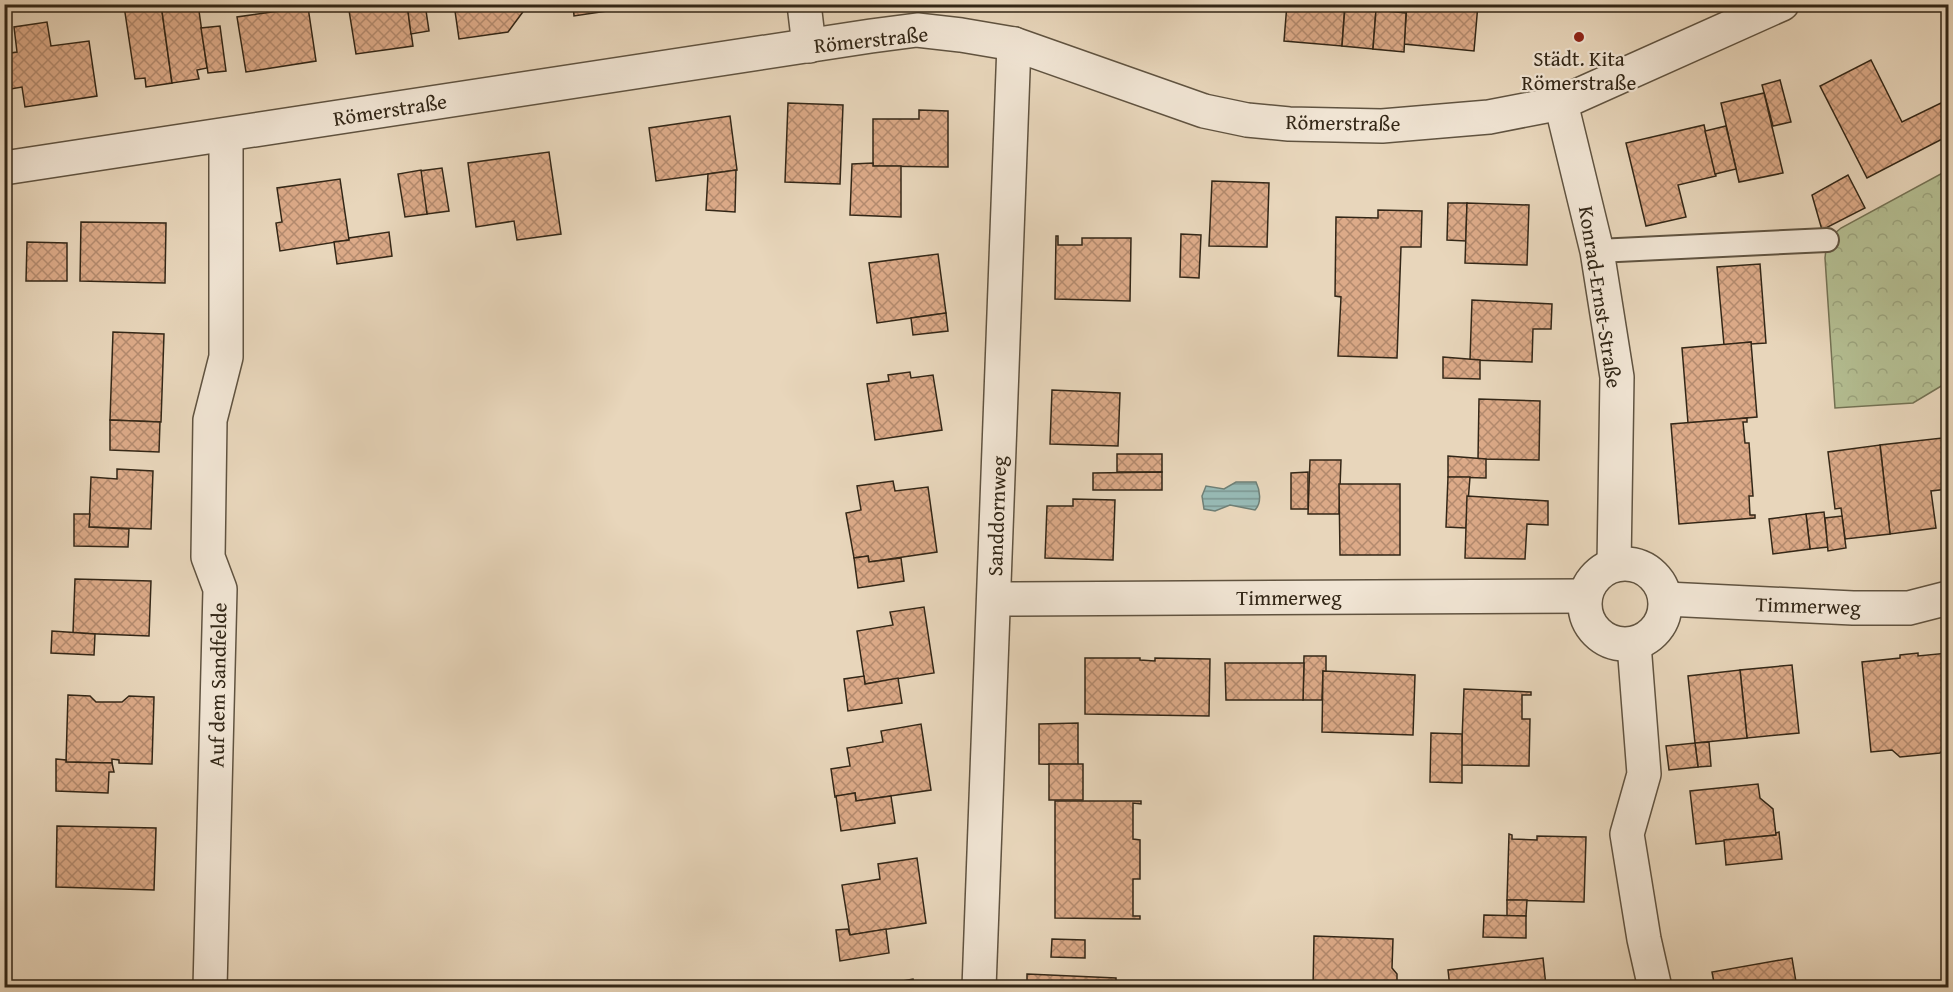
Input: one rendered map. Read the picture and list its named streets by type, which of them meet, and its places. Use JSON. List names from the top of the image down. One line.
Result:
{"streets":{"street":["Römerstraße","Konrad-Ernst-Straße","Sanddornweg","Timmerweg","Auf dem Sandfelde"]},"crossings":[["Römerstraße","Konrad-Ernst-Straße"],["Römerstraße","Sanddornweg"],["Römerstraße","Auf dem Sandfelde"],["Konrad-Ernst-Straße","Timmerweg"],["Sanddornweg","Timmerweg"]],"places":["Städt. Kita Römerstraße"]}
